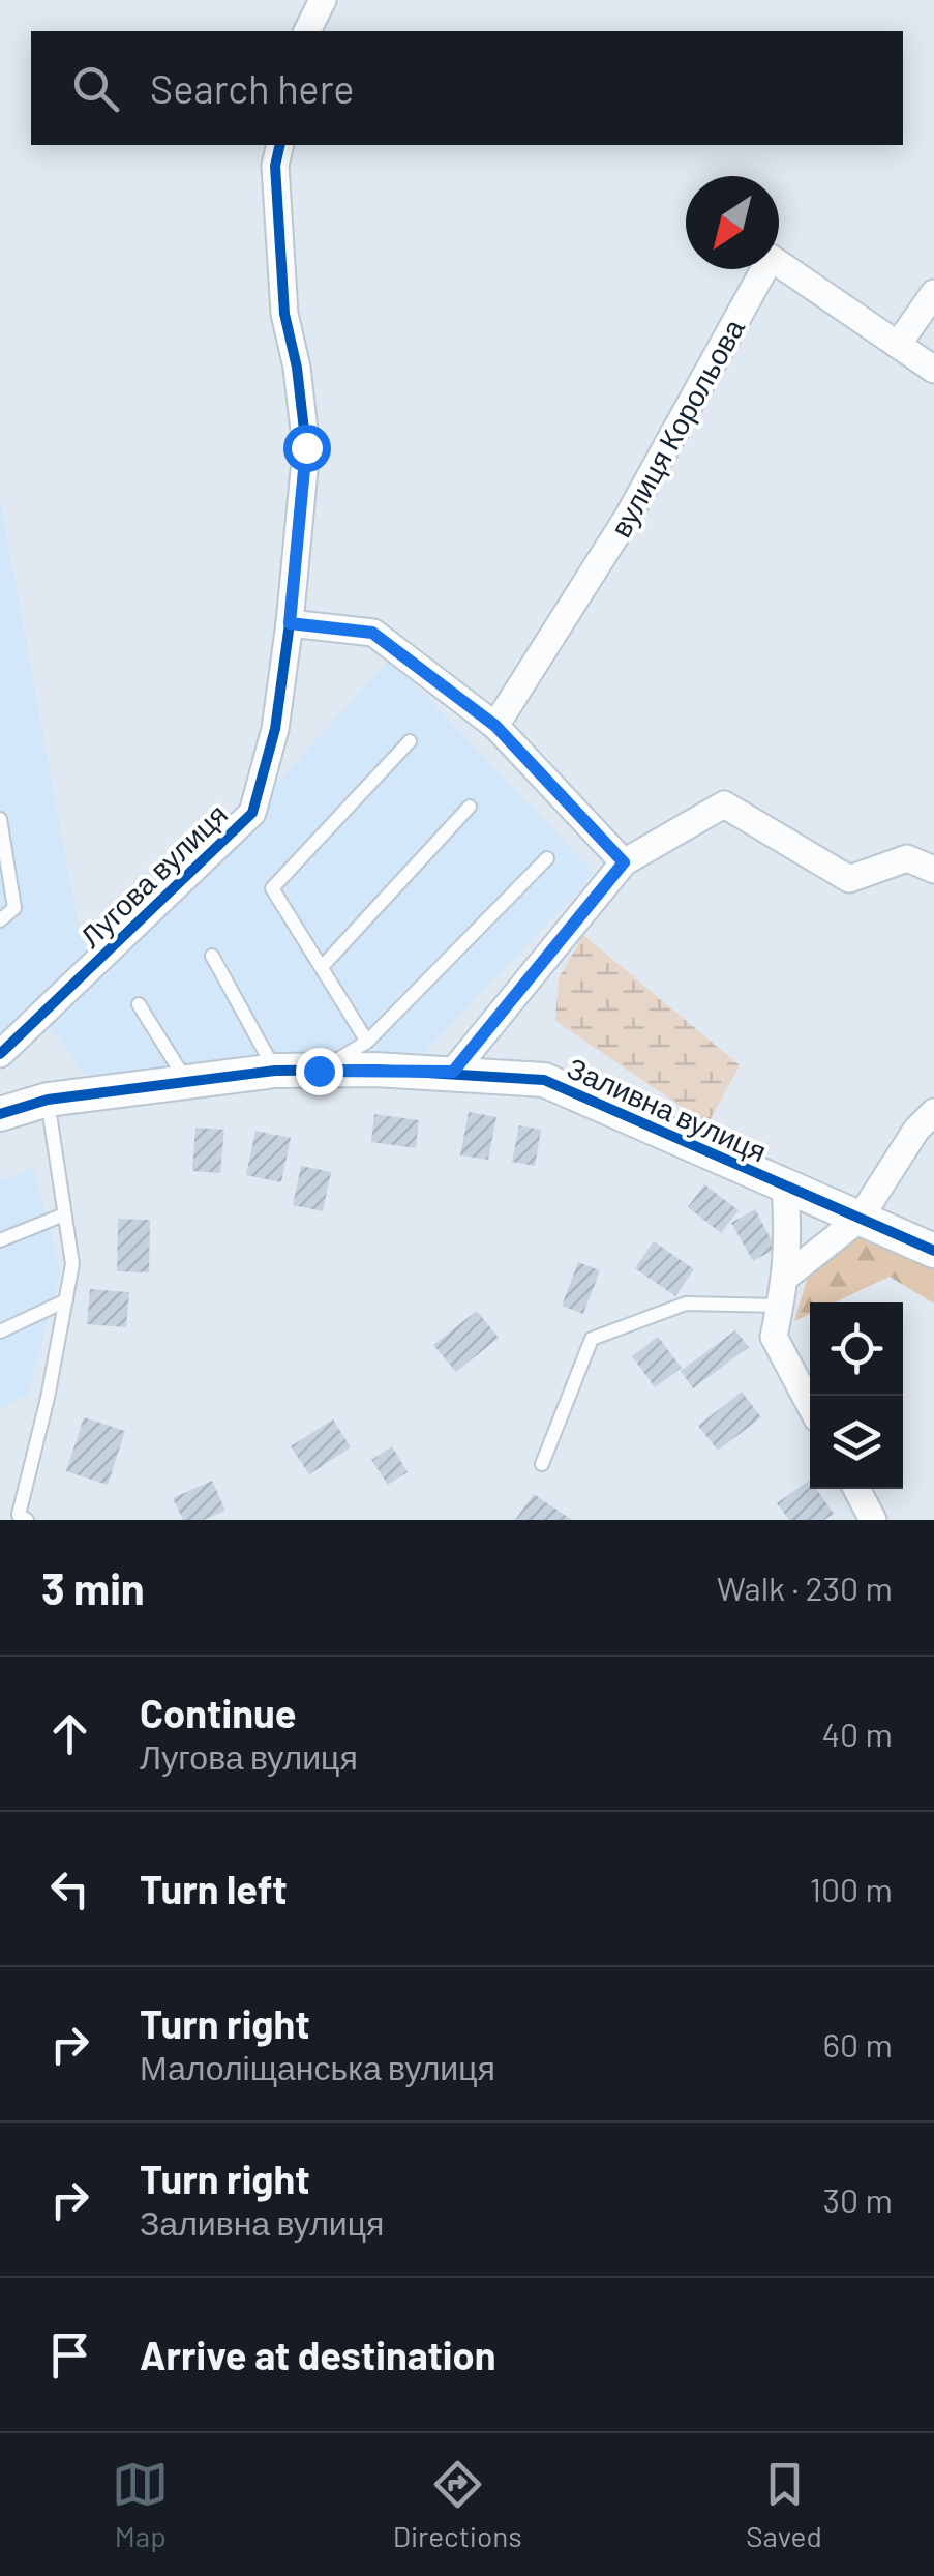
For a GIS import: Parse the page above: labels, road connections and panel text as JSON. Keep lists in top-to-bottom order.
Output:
{
  "streets": {
    "street": ["вулиця Корольова", "Лугова вулиця", "Заливна вулиця"]
  },
  "north": "bottom left",
  "page": {
    "search": "Search here",
    "heading": ["3 min", "Walk · 230 m"],
    "list": [
      ["Continue", "Лугова вулиця", "40 m"],
      ["Turn left", "100 m"],
      ["Turn right", "Малоліщанська вулиця", "60 m"],
      ["Turn right", "Заливна вулиця", "30 m"],
      "Arrive at destination"
    ],
    "nav": ["Map", "Directions", "Saved"]
  }
}
